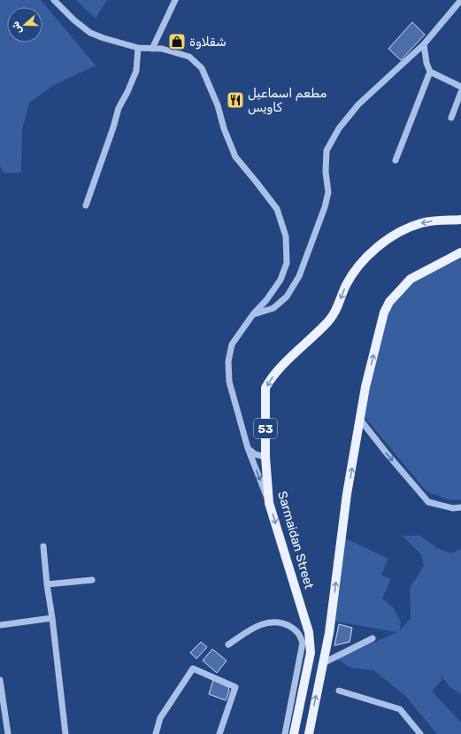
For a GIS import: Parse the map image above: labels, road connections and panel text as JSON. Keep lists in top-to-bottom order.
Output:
{
  "streets": {
    "main road": ["53", "Sarmaidan Street"]
  },
  "places": {
    "shop": ["شقلاوة"],
    "restaurant": ["مطعم اسماعیل کاویس"]
  },
  "north": "left"
}
